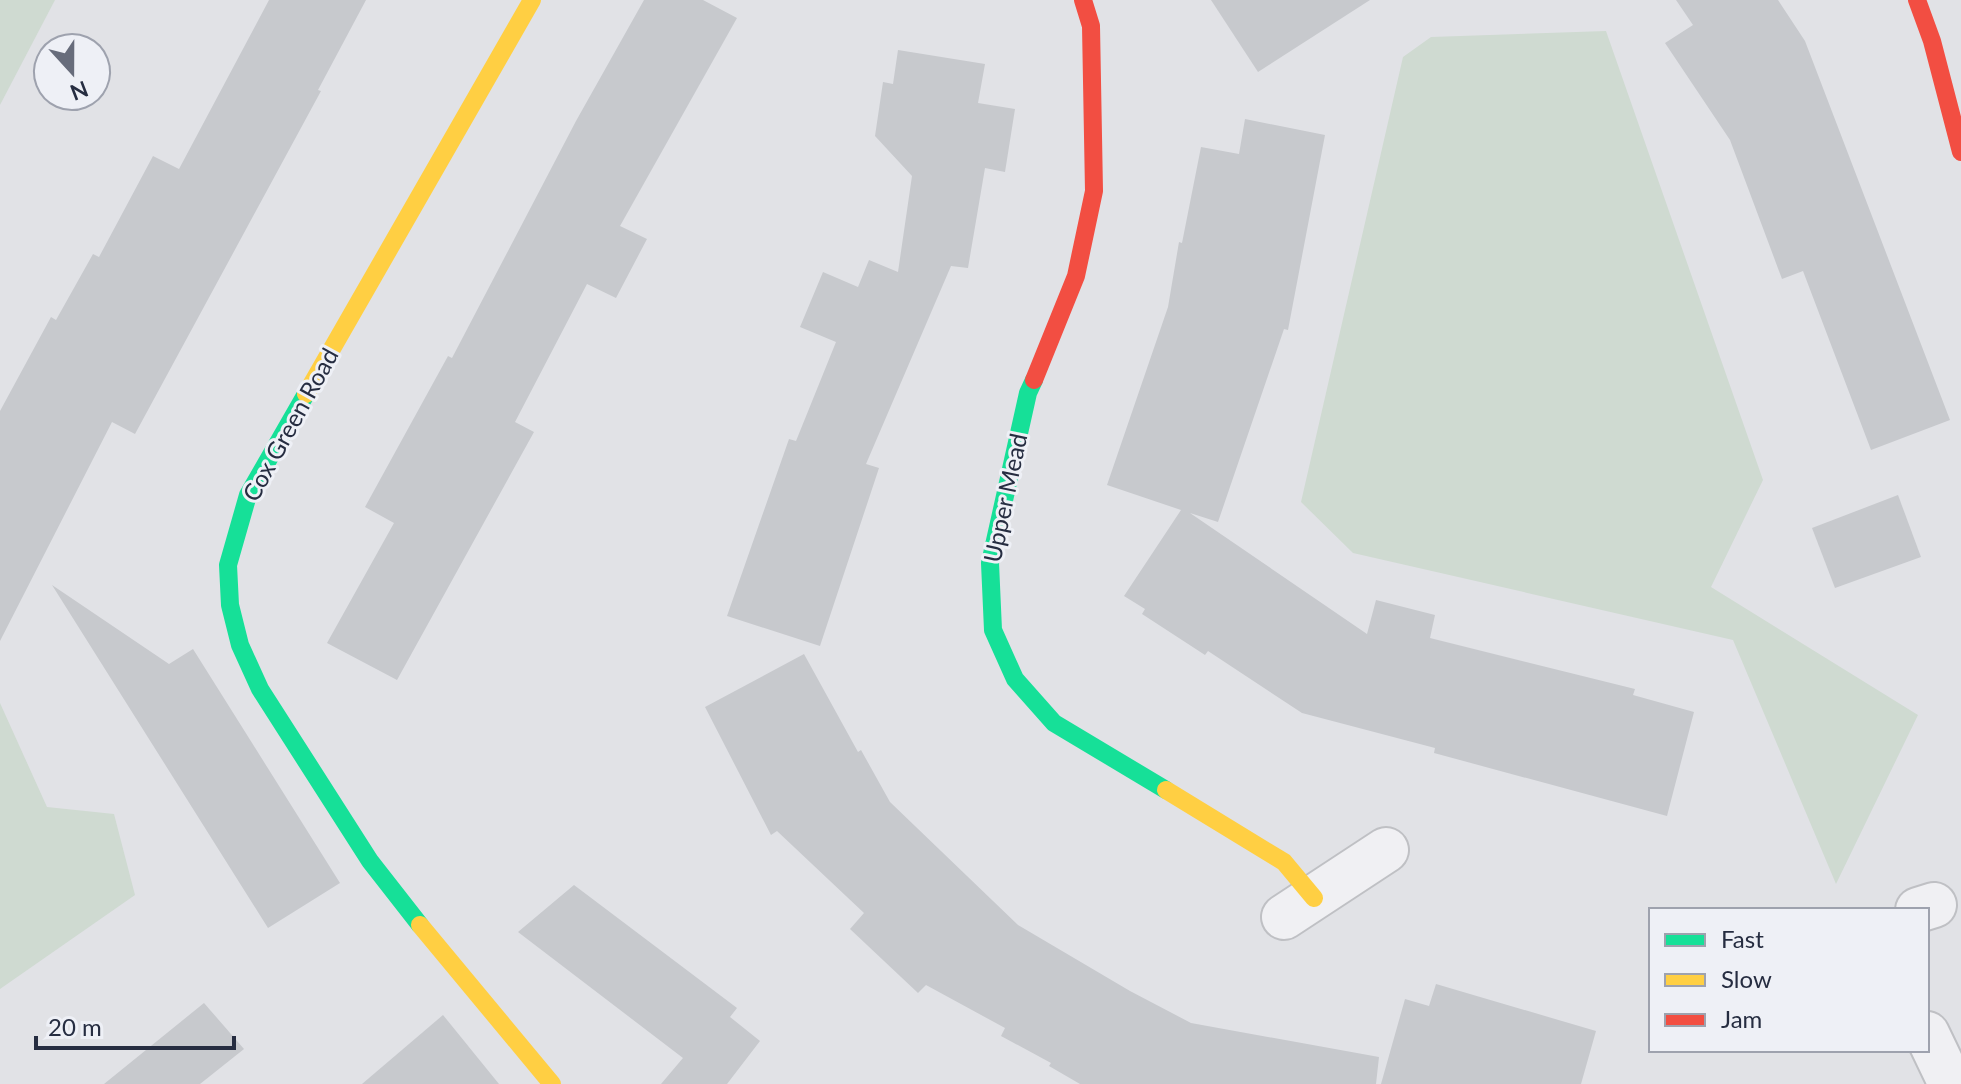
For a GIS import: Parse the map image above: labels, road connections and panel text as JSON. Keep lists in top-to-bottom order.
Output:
{
  "streets": {
    "street": ["Cox Green Road", "Upper Mead"]
  },
  "legend": ["Fast", "Slow", "Jam"],
  "scale_bar": "20 m",
  "north": "bottom"
}
